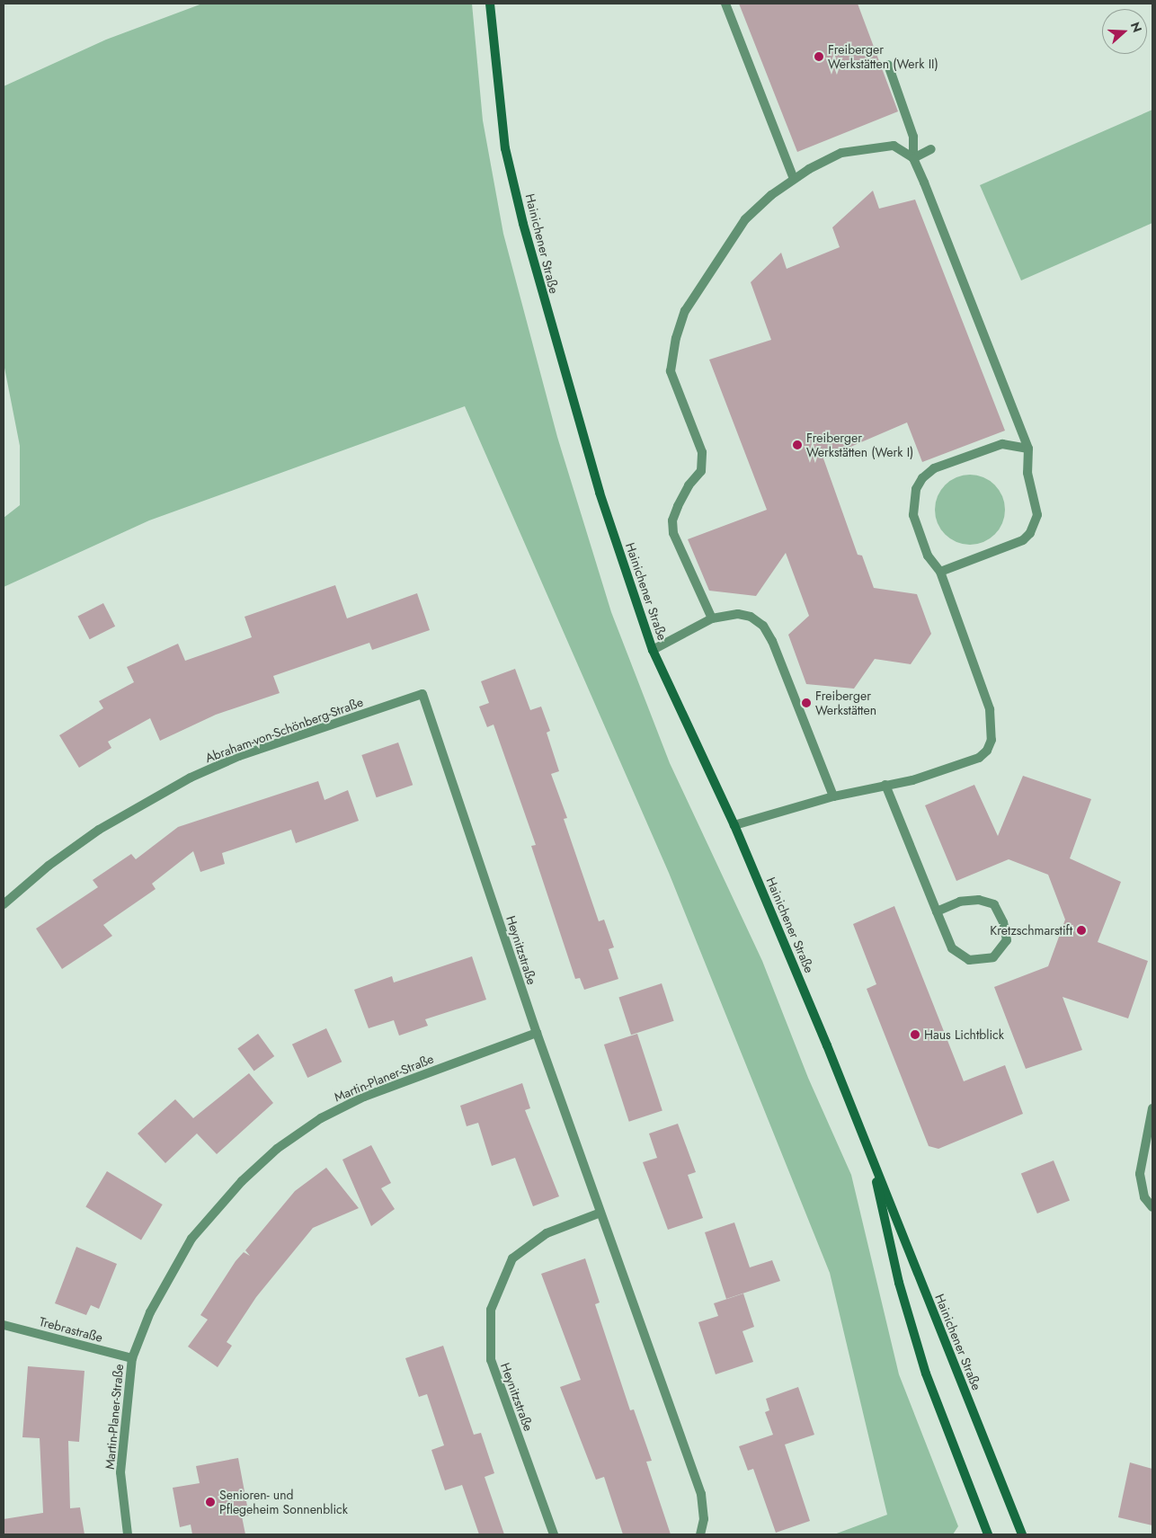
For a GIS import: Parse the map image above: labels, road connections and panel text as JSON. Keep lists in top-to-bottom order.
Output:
{
  "streets": {
    "main road": ["Hainichener Straße"],
    "street": [
      "Abraham-von-Schönberg-Straße",
      "Heynitzstraße",
      "Martin-Planer-Straße",
      "Trebrastraße"
    ]
  },
  "crossings": [
    ["Abraham-von-Schönberg-Straße", "Heynitzstraße"],
    ["Heynitzstraße", "Martin-Planer-Straße"],
    ["Martin-Planer-Straße", "Trebrastraße"]
  ],
  "places": [
    "Freiberger Werkstätten (Werk II)",
    "Freiberger Werkstätten (Werk I)",
    "Freiberger Werkstätten",
    "Kretzschmarstift",
    "Haus Lichtblick",
    "Senioren- und Pflegeheim Sonnenblick"
  ],
  "north": "right"
}
